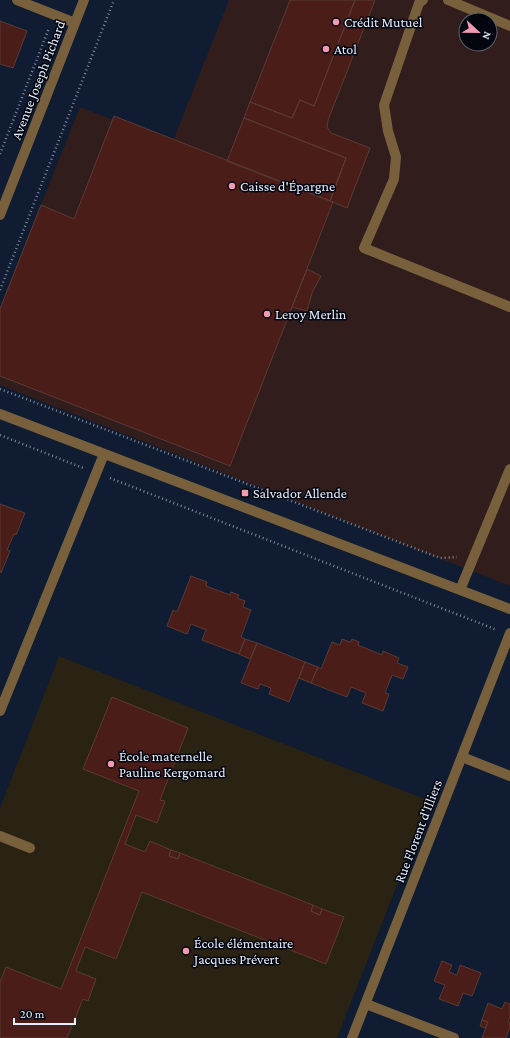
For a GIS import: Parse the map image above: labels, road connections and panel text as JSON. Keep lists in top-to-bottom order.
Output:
{
  "streets": {
    "street": ["Avenue Joseph Pichard", "Rue Florent d'Illiers"]
  },
  "places": {
    "other": [
      "Crédit Mutuel",
      "Atol",
      "Caisse d'Épargne",
      "Leroy Merlin",
      "École maternelle Pauline Kergomard",
      "École élémentaire Jacques Prévert"
    ],
    "transit": ["Salvador Allende"]
  },
  "scale_bar": "20 m",
  "north": "right"
}
